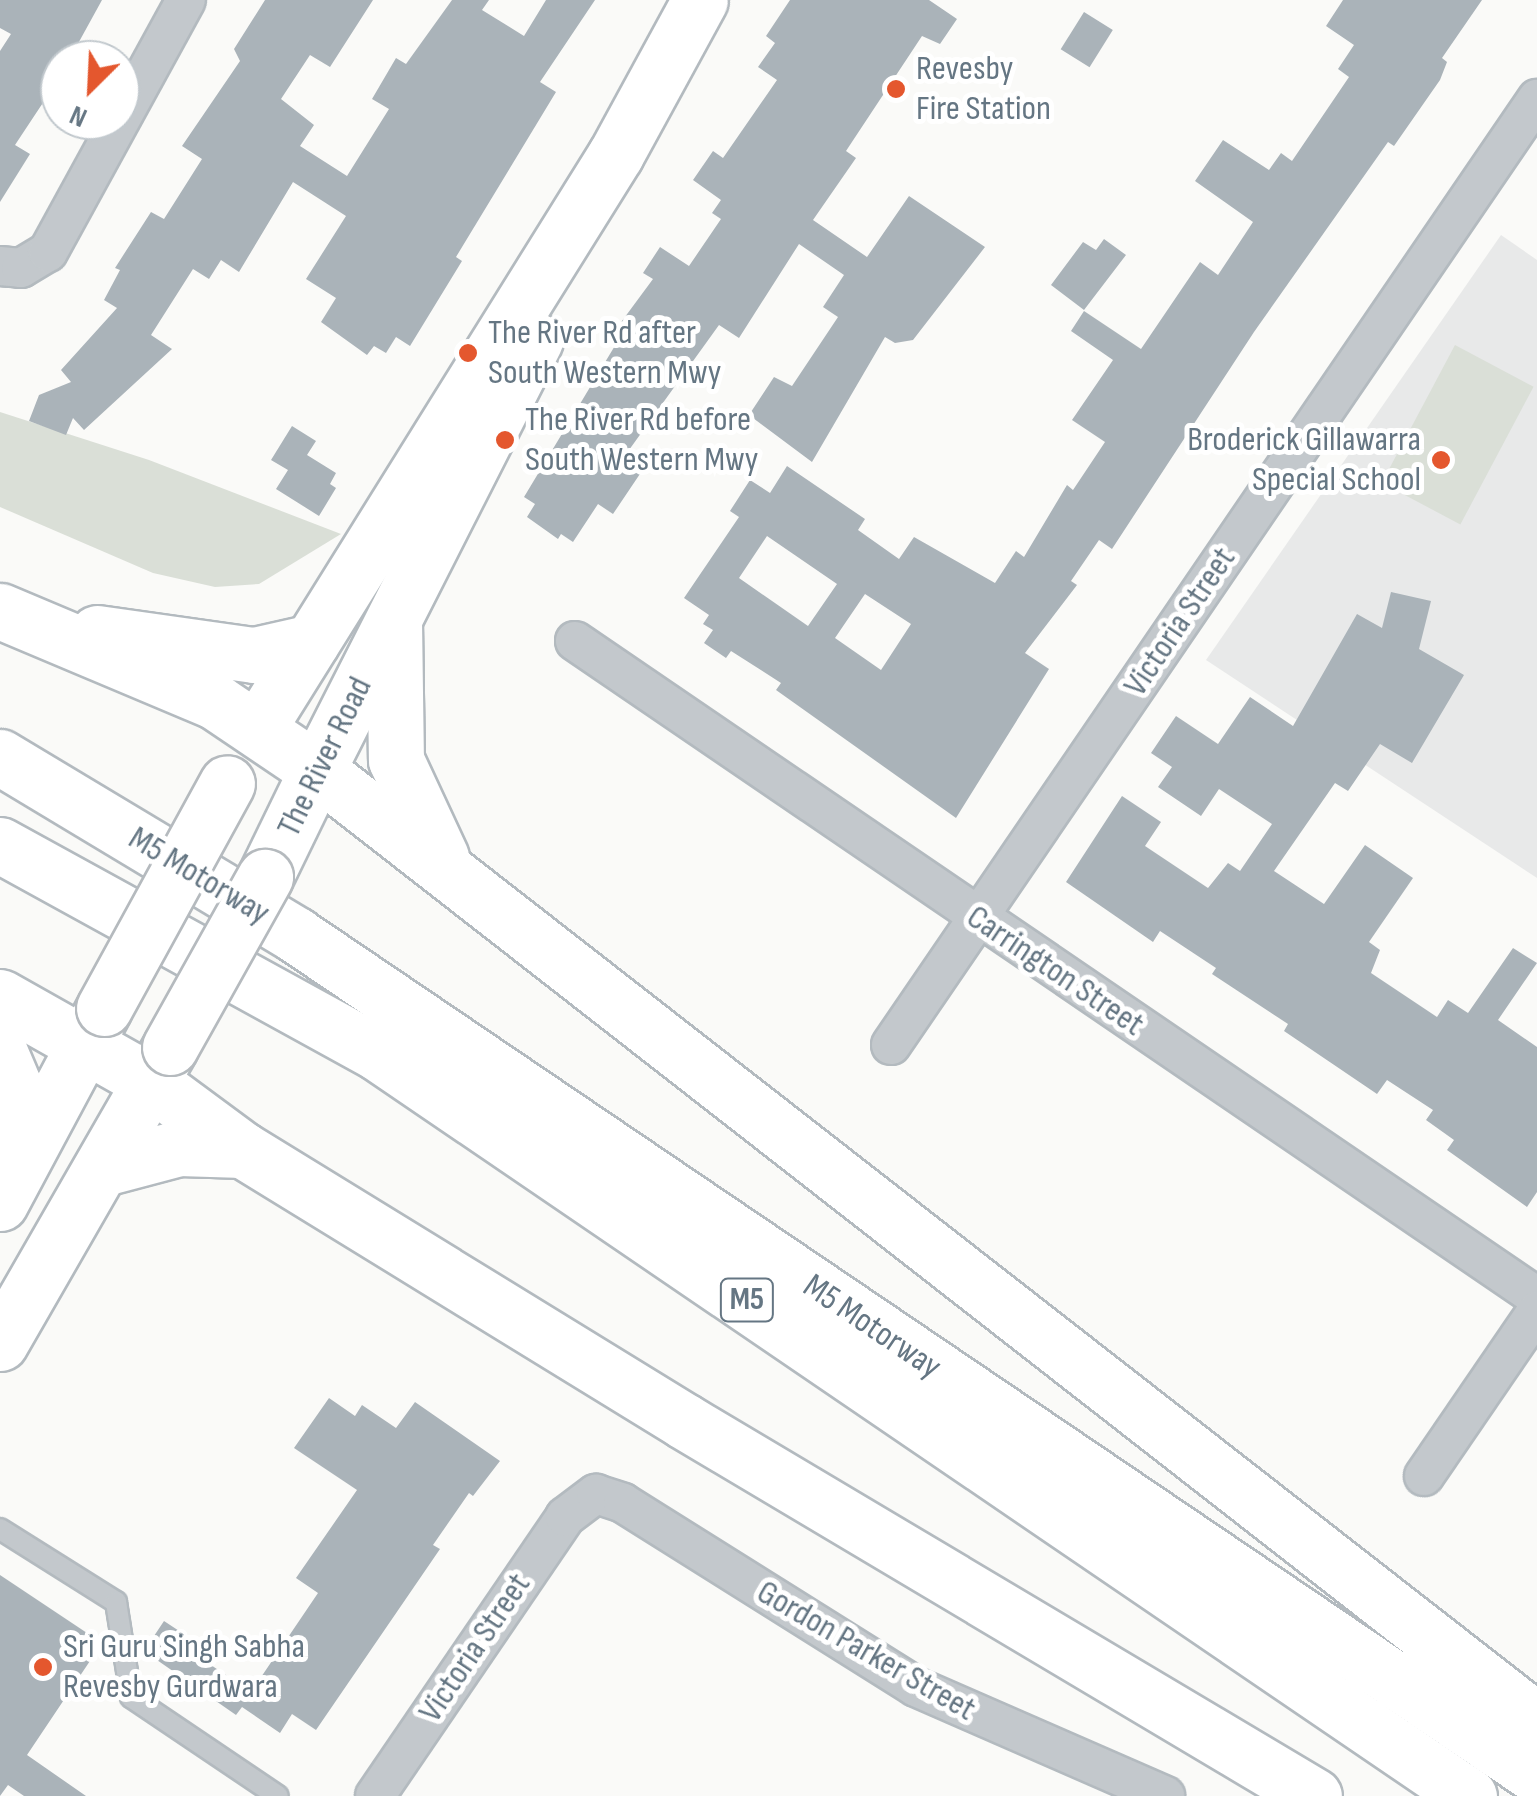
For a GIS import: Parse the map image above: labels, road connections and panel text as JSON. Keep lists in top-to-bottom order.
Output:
{
  "streets": {
    "main road": ["The River Road", "M5 Motorway", "M5"],
    "street": ["Victoria Street", "Carrington Street", "Gordon Parker Street"]
  },
  "crossings": [
    ["Victoria Street", "Carrington Street"],
    ["Victoria Street", "Gordon Parker Street"]
  ],
  "places": [
    "Revesby Fire Station",
    "The River Rd after South Western Mwy",
    "The River Rd before South Western Mwy",
    "Broderick Gillawarra Special School",
    "Sri Guru Singh Sabha Revesby Gurdwara"
  ],
  "north": "bottom left"
}
